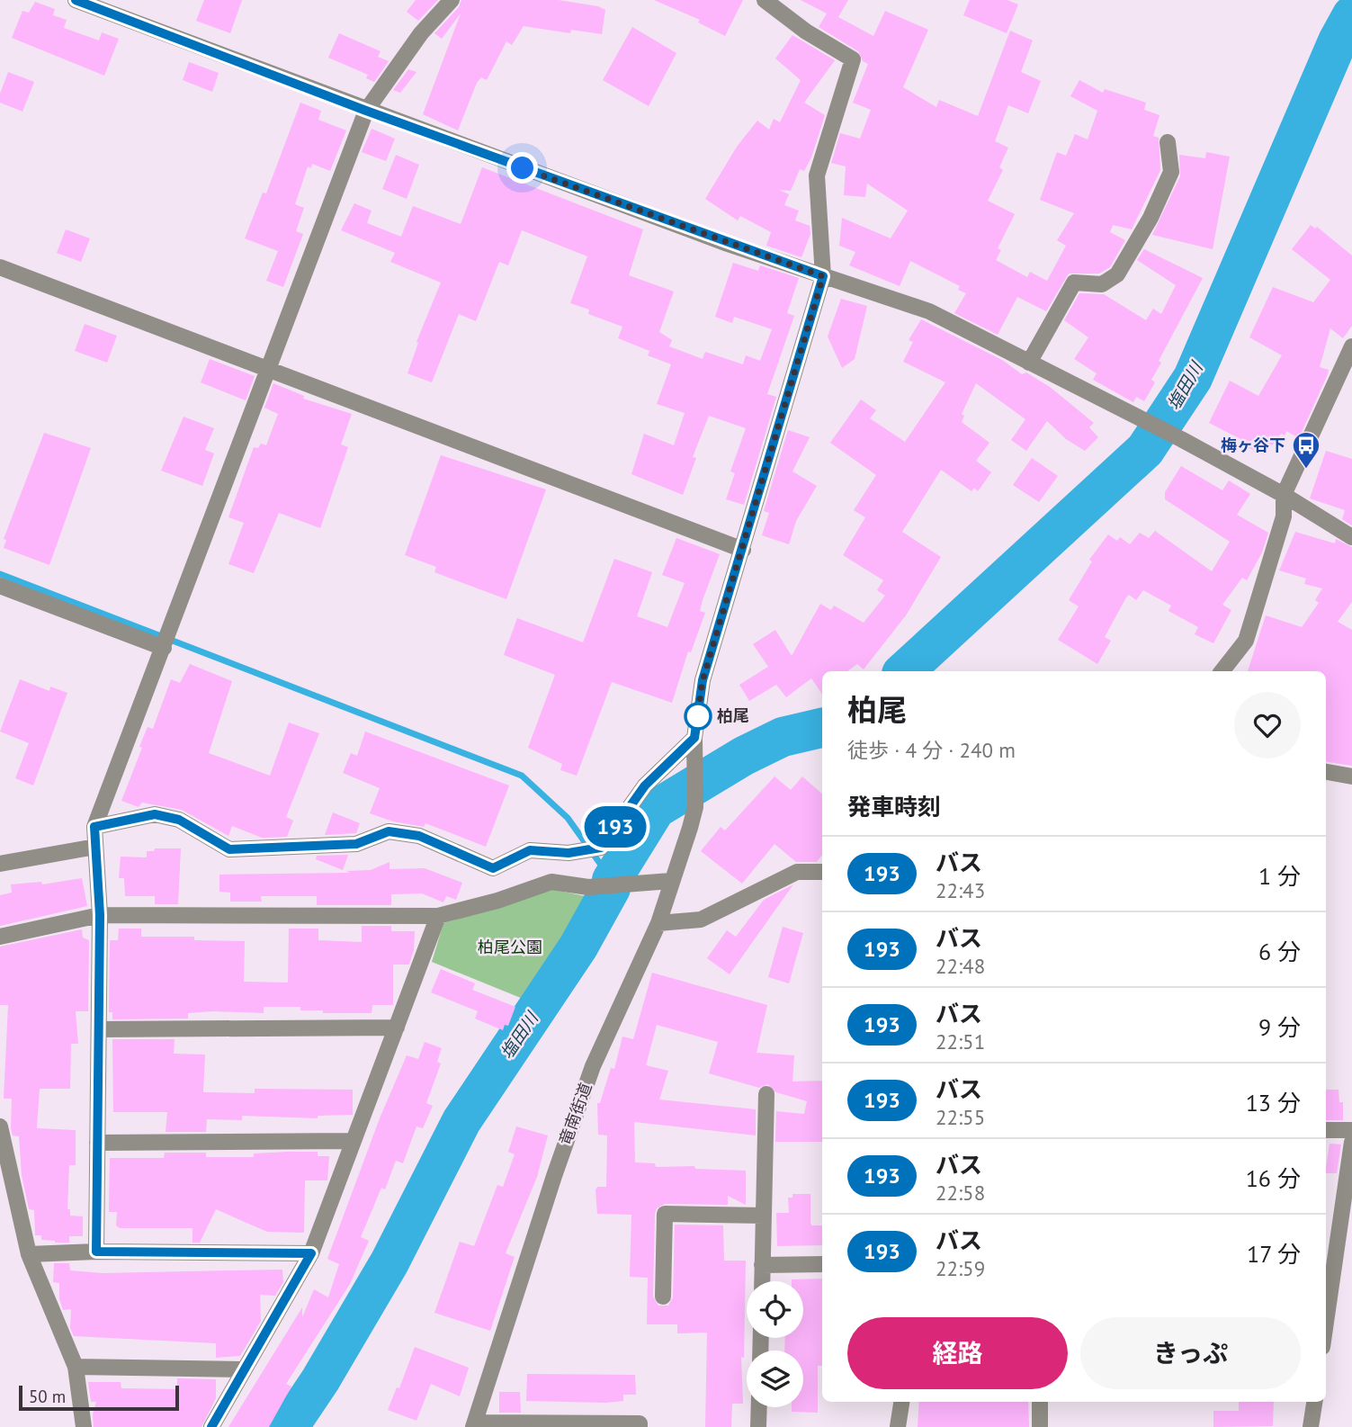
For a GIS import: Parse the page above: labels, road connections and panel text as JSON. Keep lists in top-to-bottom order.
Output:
{
  "streets": {
    "street": ["竜南街道"]
  },
  "water": ["塩田川"],
  "parks": ["柏尾公園"],
  "places": {
    "bus stop": ["梅ヶ谷下"],
    "other": ["柏尾"]
  },
  "lines": ["bus line 193"],
  "scale_bar": "50 m",
  "page": {
    "on_map": "193",
    "heading": [
      ["柏尾", "徒歩 · 4 分 · 240 m"],
      "発車時刻"
    ],
    "list": [
      {
        "mark": "193",
        "name": "バス",
        "note": "22:43",
        "value": "1 分"
      },
      {
        "mark": "193",
        "name": "バス",
        "note": "22:48",
        "value": "6 分"
      },
      {
        "mark": "193",
        "name": "バス",
        "note": "22:51",
        "value": "9 分"
      },
      {
        "mark": "193",
        "name": "バス",
        "note": "22:55",
        "value": "13 分"
      },
      {
        "mark": "193",
        "name": "バス",
        "note": "22:58",
        "value": "16 分"
      },
      {
        "mark": "193",
        "name": "バス",
        "note": "22:59",
        "value": "17 分"
      }
    ],
    "buttons": ["経路", "きっぷ"],
    "scale": "50 m"
  }
}
